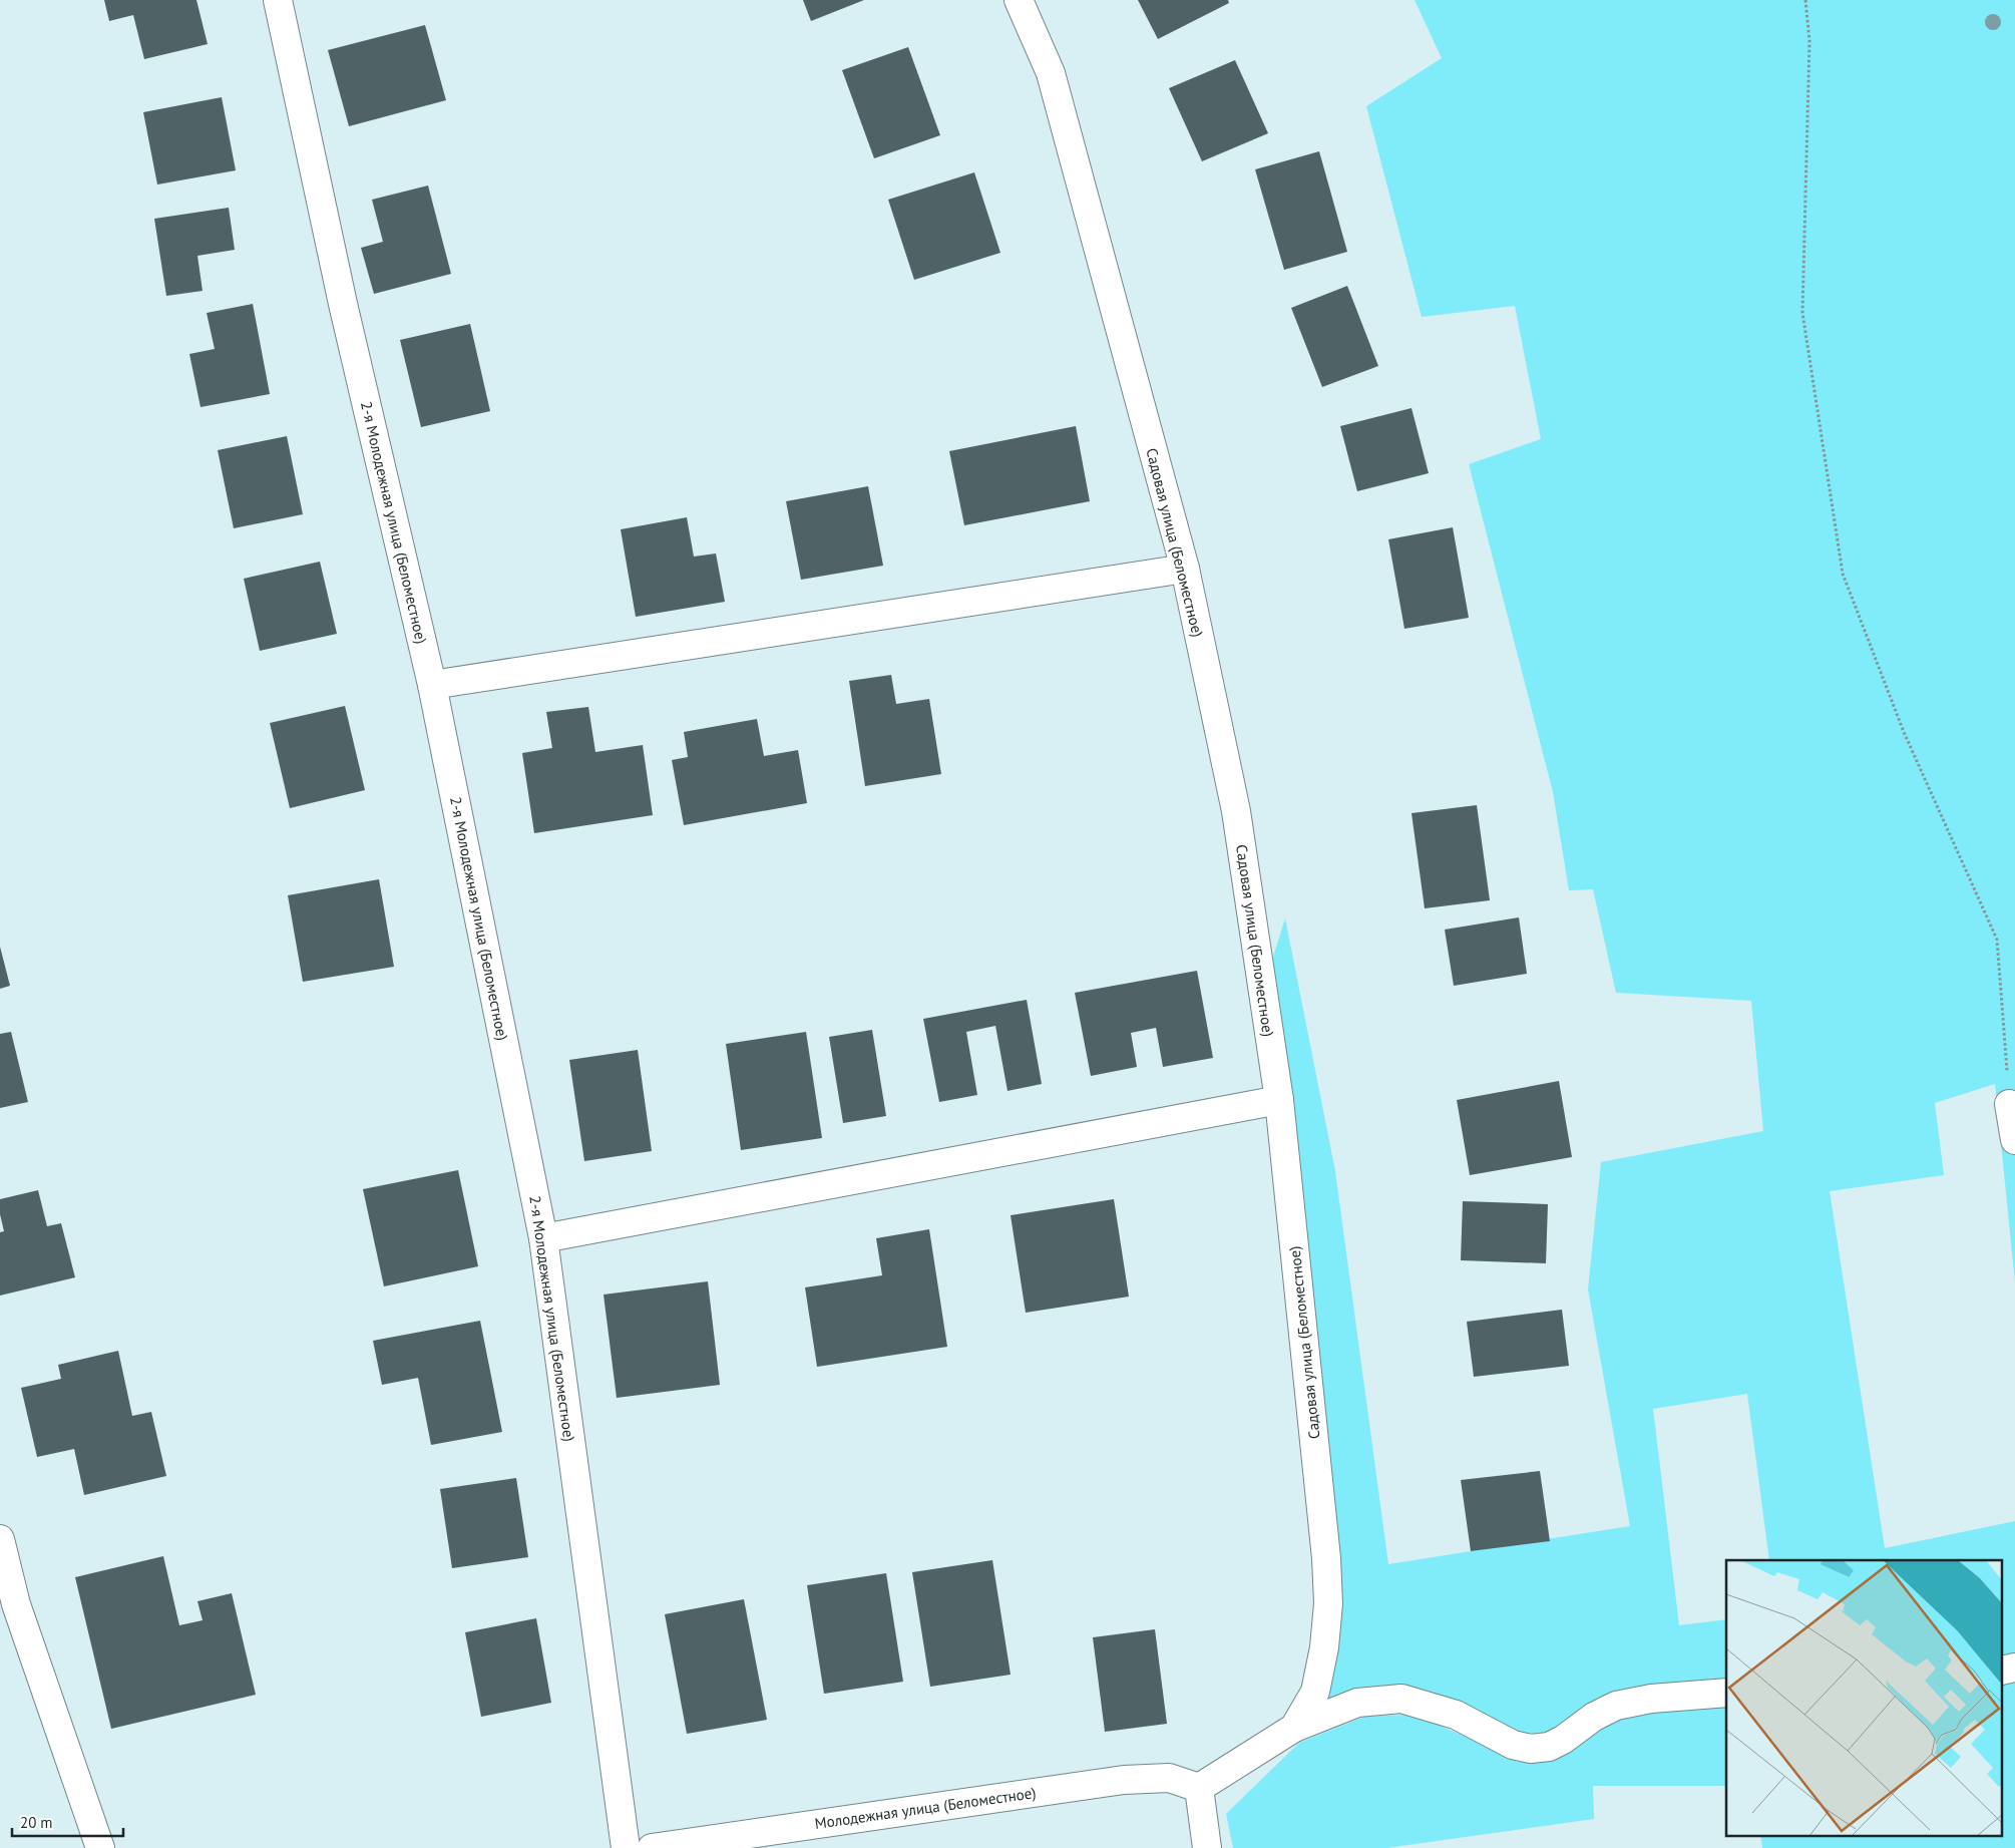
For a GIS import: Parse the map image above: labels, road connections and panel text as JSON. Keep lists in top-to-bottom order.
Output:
{
  "streets": {
    "street": ["2-я Молодежная улица (Беломестное)", "Садовая улица (Беломестное)", "Молодежная улица (Беломестное)"]
  },
  "crossings": [
    ["Садовая улица (Беломестное)", "Молодежная улица (Беломестное)"]
  ],
  "scale_bar": "20 m"
}
